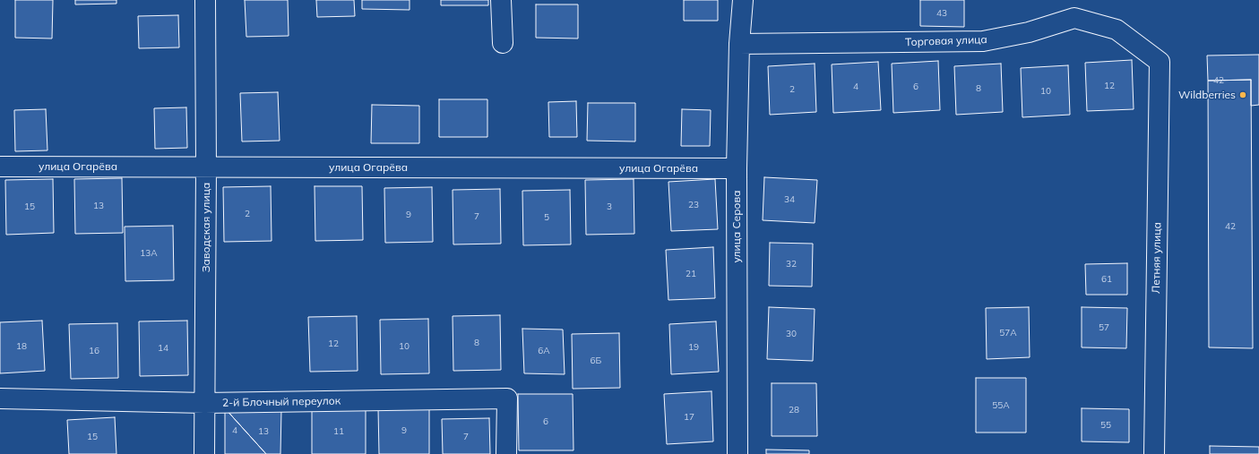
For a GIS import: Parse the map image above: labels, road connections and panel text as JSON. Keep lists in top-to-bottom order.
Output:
{
  "streets": {
    "street": [
      "Торговая улица",
      "улица Огарёва",
      "улица Серова",
      "Заводская улица",
      "Летняя улица",
      "2-й Блочный переулок"
    ]
  },
  "crossings": [
    ["Торговая улица", "улица Серова"],
    ["Торговая улица", "Летняя улица"],
    ["улица Огарёва", "улица Серова"],
    ["улица Огарёва", "Заводская улица"],
    ["Заводская улица", "2-й Блочный переулок"]
  ],
  "places": ["Wildberries"],
  "house_numbers": [
    "43",
    "42",
    "12",
    "4",
    "6",
    "8",
    "2",
    "10",
    "34",
    "23",
    "13",
    "15",
    "3",
    "2",
    "9",
    "7",
    "5",
    "42",
    "13А",
    "32",
    "21",
    "61",
    "57",
    "57А",
    "30",
    "8",
    "12",
    "18",
    "10",
    "19",
    "14",
    "16",
    "6А",
    "6Б",
    "55А",
    "28",
    "17",
    "6",
    "55",
    "4",
    "9",
    "13",
    "11",
    "15",
    "7"
  ]
}
